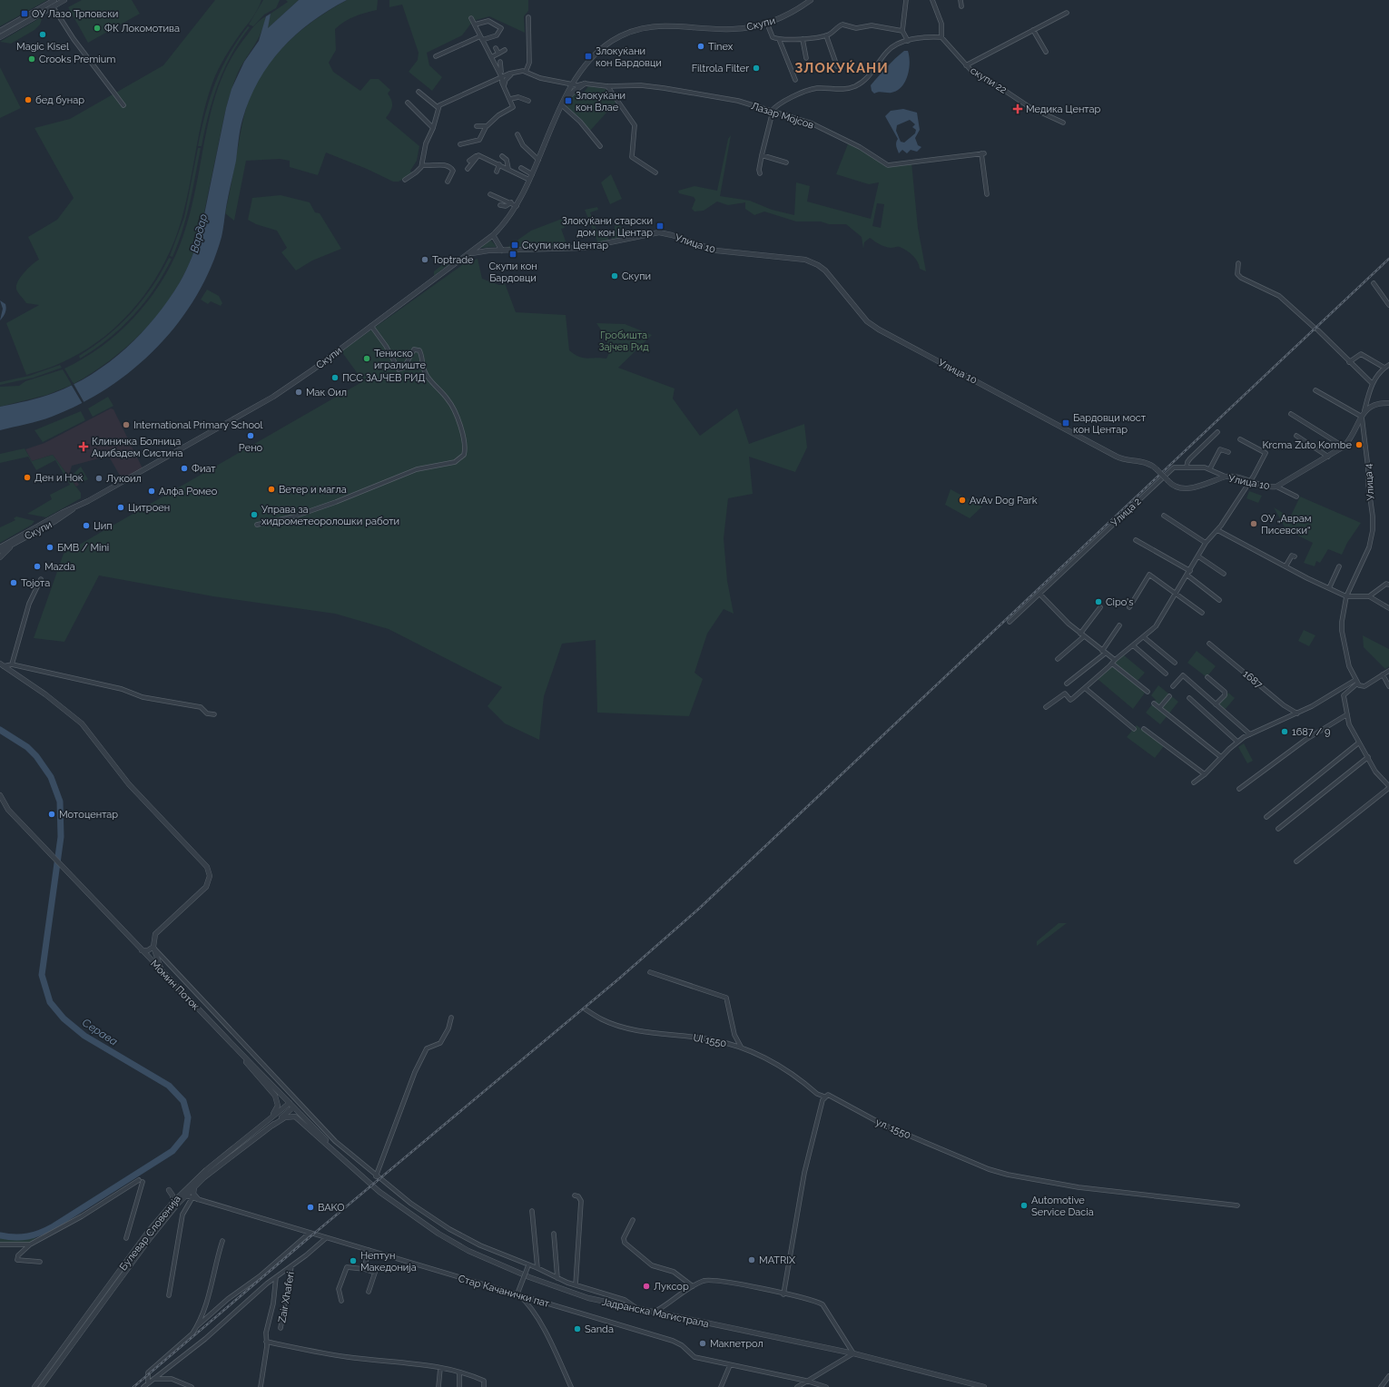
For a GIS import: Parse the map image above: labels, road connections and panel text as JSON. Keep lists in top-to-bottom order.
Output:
{
  "streets": {
    "street": [
      "Скупи",
      "скупи 22",
      "Лазар Мојсов",
      "Улица 10",
      "Улица 4",
      "Улица 2",
      "1687",
      "Момин Поток",
      "Ul 1550",
      "ул. 1550",
      "Булевар Словенија",
      "Стар Качанички пат",
      "Zair Xhaferi",
      "Јадранска Магистрала"
    ]
  },
  "crossings": [
    ["Скупи", "Лазар Мојсов"],
    ["Скупи", "Улица 10"],
    ["Улица 10", "Улица 4"],
    ["Улица 10", "Улица 2"],
    ["Момин Поток", "Булевар Словенија"],
    ["Момин Поток", "Јадранска Магистрала"],
    ["Ul 1550", "ул. 1550"],
    ["Булевар Словенија", "Стар Качанички пат"]
  ],
  "districts": ["ЗЛОКУЌАНИ"],
  "water": ["Вардар", "Серава"],
  "parks": ["Гробишта Зајчев Рид"],
  "places": {
    "transit": [
      "ОУ Лазо Трповски",
      "Злокуќани кон Бардовци",
      "Злокуќани кон Влае",
      "Злокуќани старски дом кон Центар",
      "Скупи кон Центар",
      "Скупи кон Бардовци",
      "Бардовци мост кон Центар"
    ],
    "other": [
      "ФК Локомотива",
      "Magic Kisel",
      "Tinex",
      "Crooks Premium",
      "Filtrola Filter",
      "бед бунар",
      "Toptrade",
      "Скупи",
      "Тениско игралиште",
      "ПСС ЗАЈЧЕВ РИД",
      "Мак Оил",
      "International Primary School",
      "Рено",
      "Krcma Zuto Kombe",
      "Фиат",
      "Ден и Ноќ",
      "Лукоил",
      "Ветер и магла",
      "Алфа Ромео",
      "AvAv Dog Park",
      "Цитроен",
      "Управа за хидрометеоролошки работи",
      "ОУ „Аврам Писевски“",
      "Џип",
      "БМВ / Mini",
      "Mazda",
      "Тојота",
      "Cipo's",
      "1687 / 9",
      "Мотоцентар",
      "Automotive Service Dacia",
      "BAKO",
      "MATRIX",
      "Нептун Македонија",
      "Луксор",
      "Sanda",
      "Макпетрол"
    ],
    "health": ["Медика Центар", "Клиничка Болница Аџибадем Систина"]
  }
}
